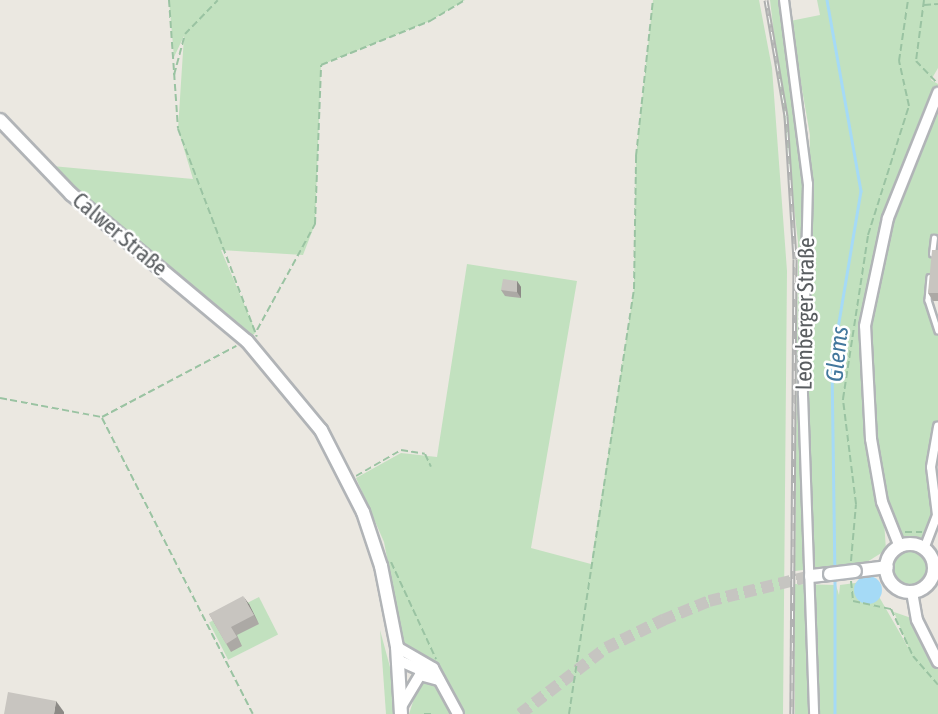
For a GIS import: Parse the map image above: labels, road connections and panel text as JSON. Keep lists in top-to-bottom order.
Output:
{
  "streets": {
    "main road": ["Calwer Straße"],
    "street": ["Leonberger Straße"]
  },
  "water": ["Glems"]
}
